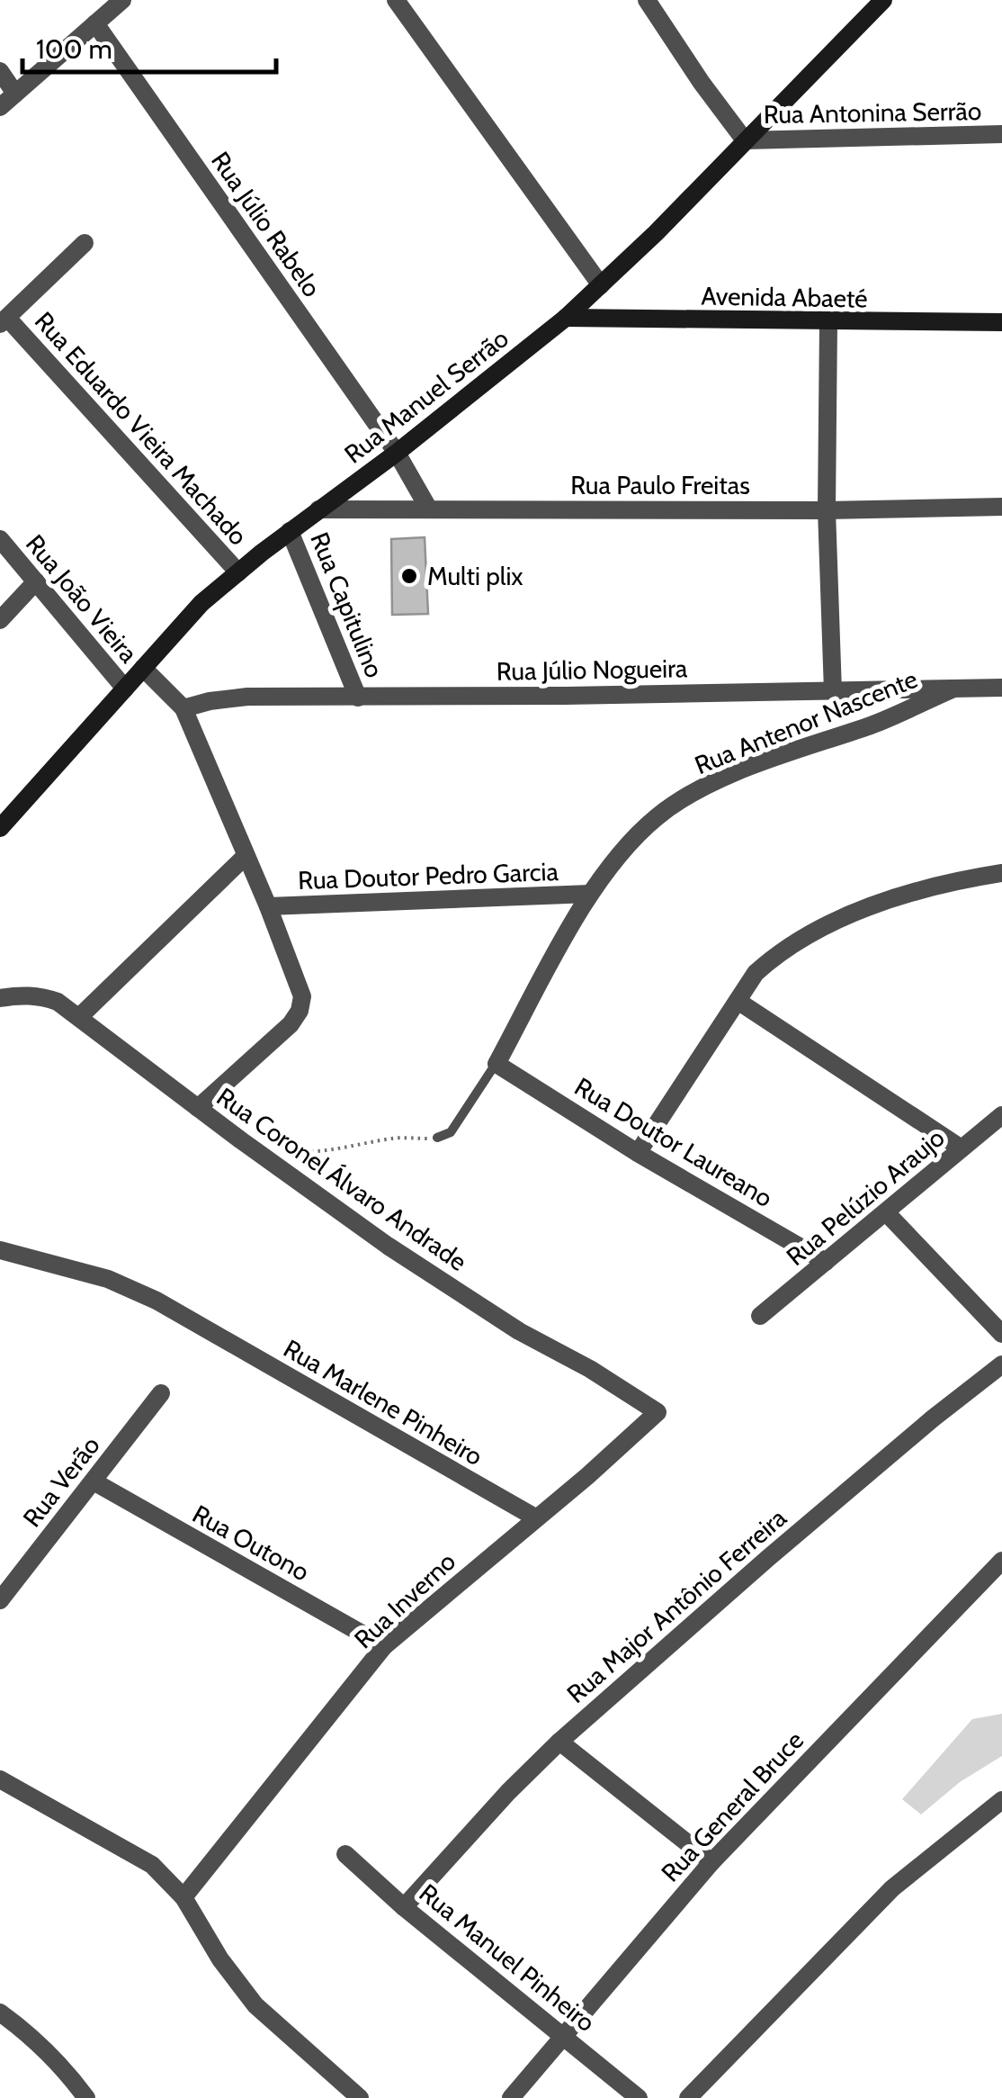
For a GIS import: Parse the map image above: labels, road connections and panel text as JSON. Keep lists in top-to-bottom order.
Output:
{
  "streets": {
    "street": [
      "Rua Antonina Serrão",
      "Rua Júlio Rabelo",
      "Avenida Abaeté",
      "Rua Manuel Serrão",
      "Rua Eduardo Vieira Machado",
      "Rua Paulo Freitas",
      "Rua João Vieira",
      "Rua Capitulino",
      "Rua Júlio Nogueira",
      "Rua Antenor Nascente",
      "Rua Doutor Pedro Garcia",
      "Rua Doutor Laureano",
      "Rua Coronel Álvaro Andrade",
      "Rua Pelúzio Araujo",
      "Rua Marlene Pinheiro",
      "Rua Verão",
      "Rua Outono",
      "Rua Inverno",
      "Rua Major Antônio Ferreira",
      "Rua General Bruce",
      "Rua Manuel Pinheiro"
    ]
  },
  "crossings": [
    ["Rua Antonina Serrão", "Rua Manuel Serrão"],
    ["Rua Júlio Rabelo", "Rua Manuel Serrão"],
    ["Rua Júlio Rabelo", "Rua Paulo Freitas"],
    ["Avenida Abaeté", "Rua Manuel Serrão"],
    ["Rua Manuel Serrão", "Rua Eduardo Vieira Machado"],
    ["Rua Manuel Serrão", "Rua Paulo Freitas"],
    ["Rua Manuel Serrão", "Rua João Vieira"],
    ["Rua Manuel Serrão", "Rua Capitulino"],
    ["Rua Capitulino", "Rua Júlio Nogueira"],
    ["Rua Júlio Nogueira", "Rua Antenor Nascente"],
    ["Rua Antenor Nascente", "Rua Doutor Pedro Garcia"],
    ["Rua Antenor Nascente", "Rua Doutor Laureano"],
    ["Rua Doutor Laureano", "Rua Pelúzio Araujo"],
    ["Rua Coronel Álvaro Andrade", "Rua Inverno"],
    ["Rua Marlene Pinheiro", "Rua Inverno"],
    ["Rua Verão", "Rua Outono"],
    ["Rua Outono", "Rua Inverno"],
    ["Rua Major Antônio Ferreira", "Rua Manuel Pinheiro"],
    ["Rua General Bruce", "Rua Manuel Pinheiro"]
  ],
  "places": ["Multi plix"],
  "scale_bar": "100 m"
}
